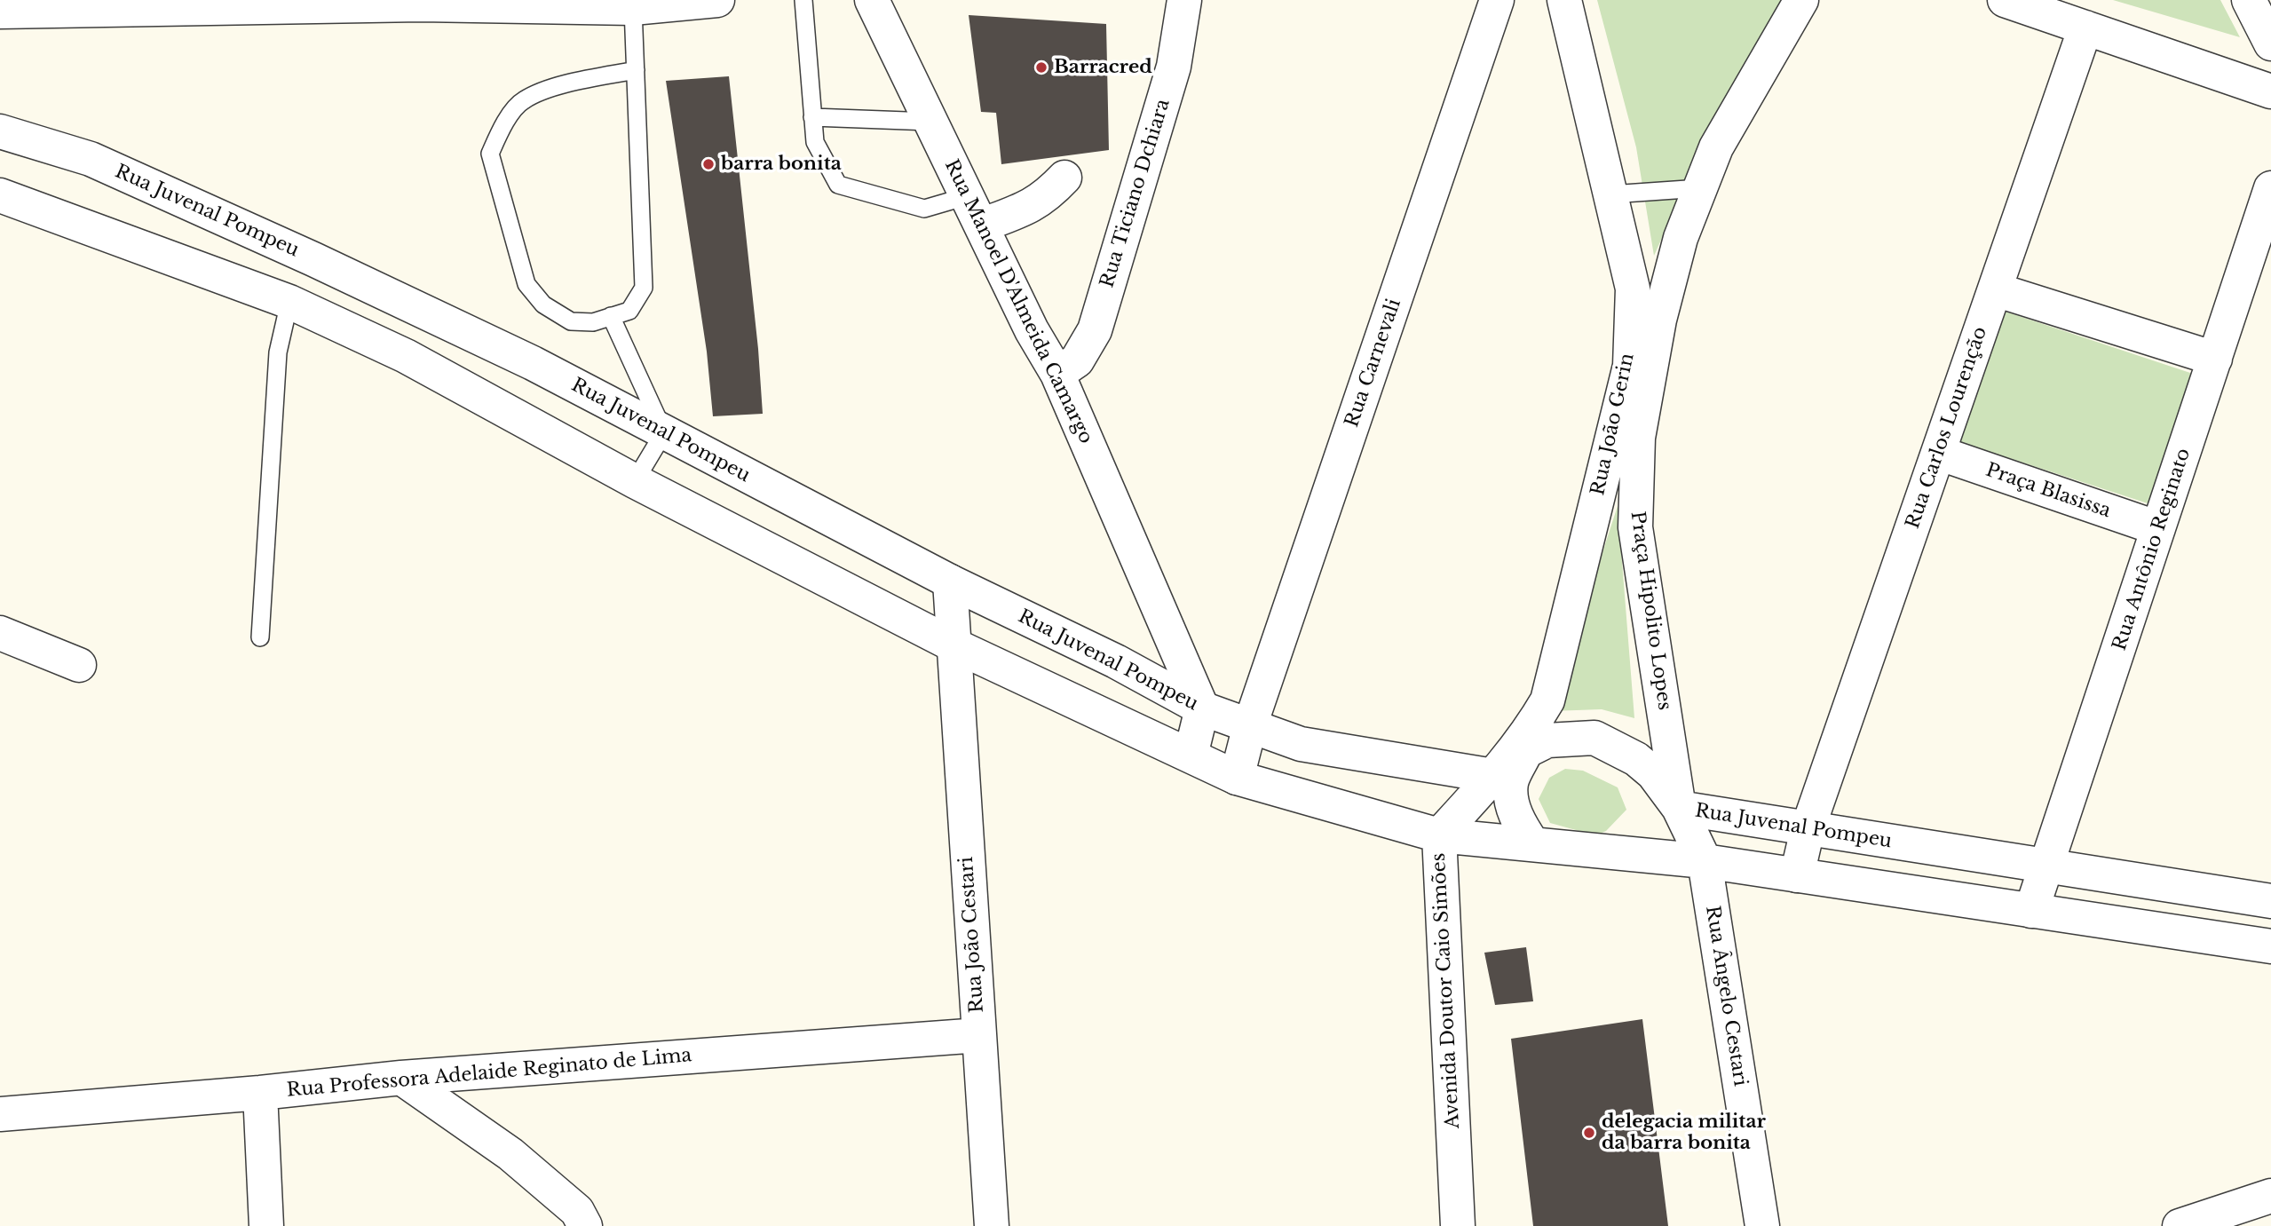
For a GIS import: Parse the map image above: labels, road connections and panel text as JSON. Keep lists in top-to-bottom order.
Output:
{
  "streets": {
    "street": [
      "Rua Ticiano Dchiara",
      "Rua Juvenal Pompeu",
      "Rua Manoel D'Almeida Camargo",
      "Rua Carnevali",
      "Rua João Gerin",
      "Rua Carlos Lourenção",
      "Praça Blasissa",
      "Rua Antônio Reginato",
      "Praça Hipolito Lopes",
      "Rua João Cestari",
      "Avenida Doutor Caio Simões",
      "Rua Ângelo Cestari",
      "Rua Professora Adelaide Reginato de Lima"
    ]
  },
  "crossings": [
    ["Rua Ticiano Dchiara", "Rua Manoel D'Almeida Camargo"],
    ["Rua Juvenal Pompeu", "Rua Manoel D'Almeida Camargo"],
    ["Rua Juvenal Pompeu", "Rua Carnevali"],
    ["Rua Juvenal Pompeu", "Rua João Gerin"],
    ["Rua Juvenal Pompeu", "Rua Carlos Lourenção"],
    ["Rua Juvenal Pompeu", "Rua Antônio Reginato"],
    ["Rua Juvenal Pompeu", "Praça Hipolito Lopes"],
    ["Rua Juvenal Pompeu", "Rua João Cestari"],
    ["Rua Juvenal Pompeu", "Avenida Doutor Caio Simões"],
    ["Rua Juvenal Pompeu", "Rua Ângelo Cestari"],
    ["Rua João Gerin", "Avenida Doutor Caio Simões"],
    ["Rua Carlos Lourenção", "Praça Blasissa"],
    ["Praça Blasissa", "Rua Antônio Reginato"],
    ["Praça Hipolito Lopes", "Rua Ângelo Cestari"],
    ["Rua João Cestari", "Rua Professora Adelaide Reginato de Lima"]
  ],
  "places": ["Barracred", "barra bonita", "delegacia militar da barra bonita"]
}
